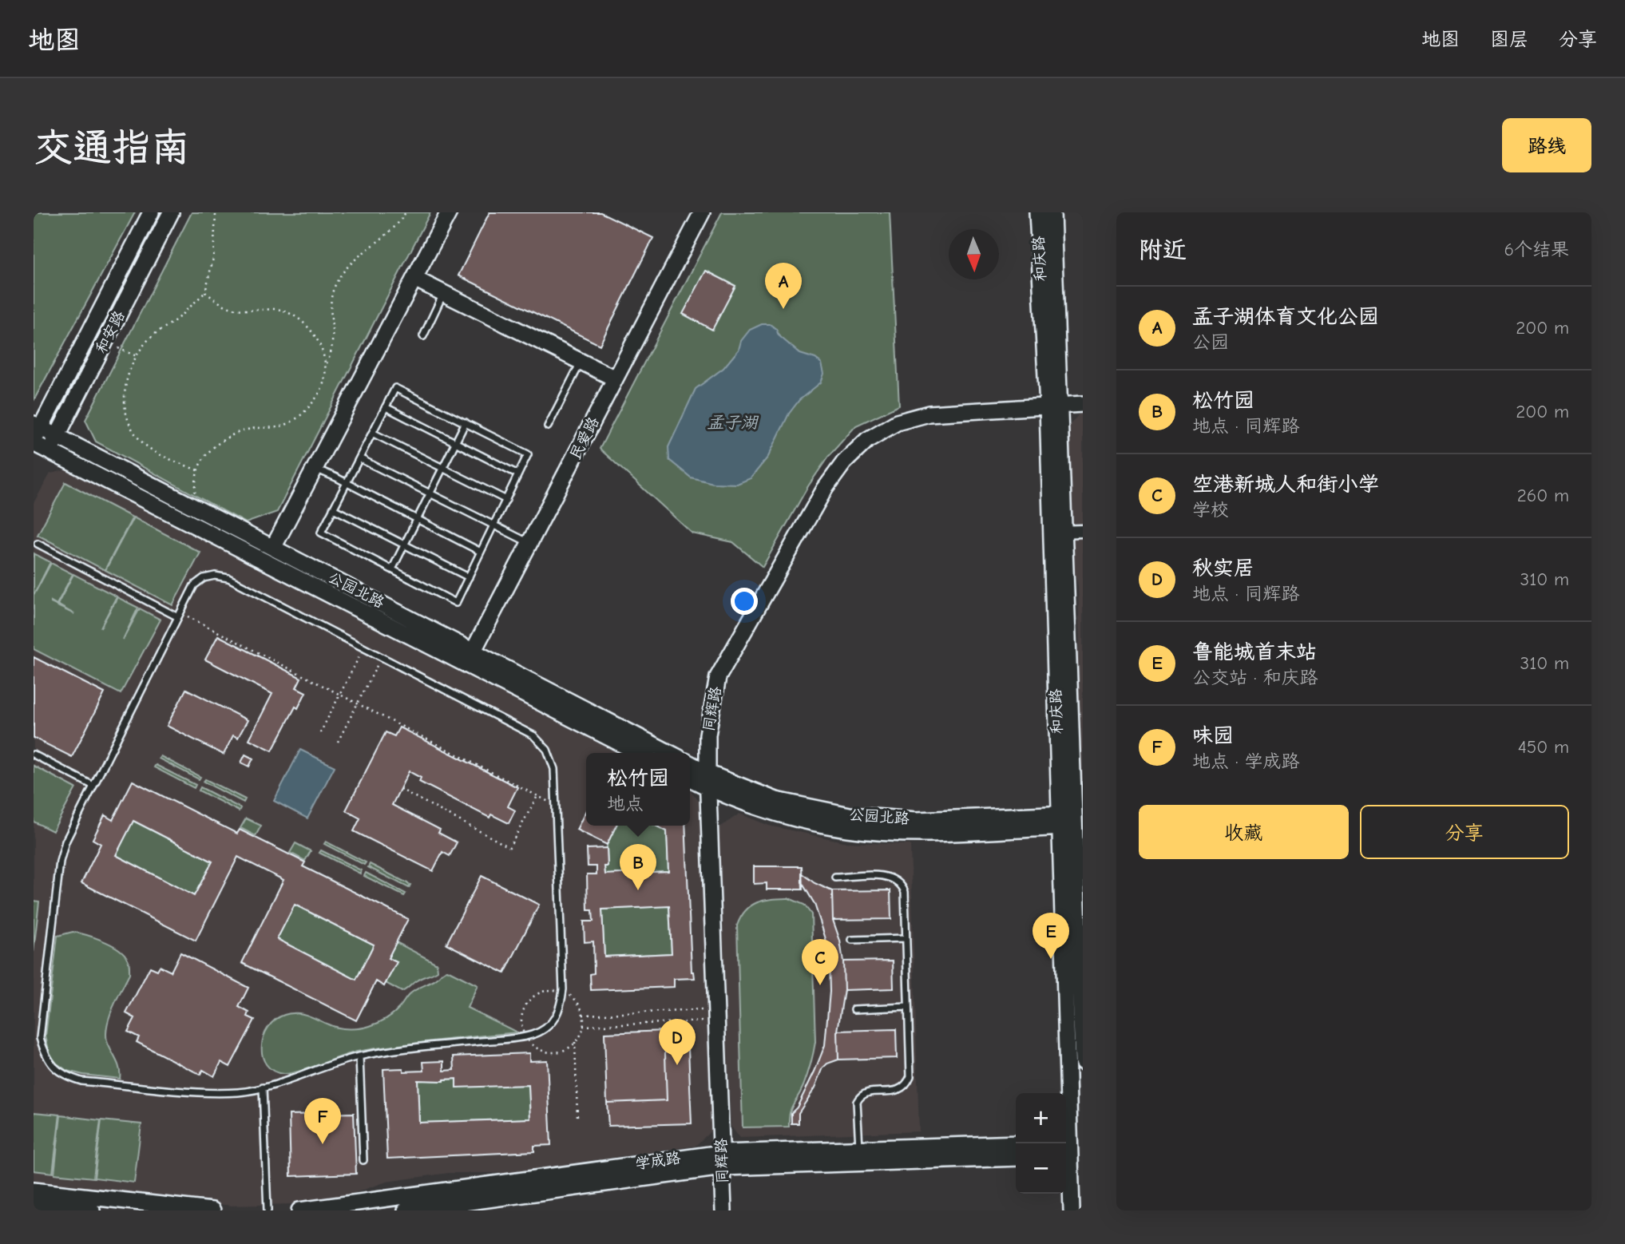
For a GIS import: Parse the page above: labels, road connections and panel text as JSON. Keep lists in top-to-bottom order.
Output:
{
  "streets": {
    "main road": [
      "和庆路",
      "和安路",
      "民爱路",
      "公园北路",
      "同辉路",
      "学成路"
    ]
  },
  "crossings": [
    ["和庆路", "公园北路"],
    ["和庆路", "同辉路"],
    ["和安路", "公园北路"],
    ["民爱路", "公园北路"],
    ["公园北路", "同辉路"],
    ["同辉路", "学成路"]
  ],
  "water": ["孟子湖"],
  "north": "bottom",
  "page": {
    "header": "地图",
    "nav": ["地图", "图层", "分享"],
    "buttons": [
      "路线",
      ["收藏", "分享"]
    ],
    "title": "交通指南",
    "heading": ["附近", "6个结果"],
    "pins": [
      "A",
      "B",
      "E",
      "C",
      "D",
      "F"
    ],
    "list": [
      {
        "mark": "A",
        "name": "孟子湖体育文化公园",
        "note": "公园",
        "value": "200 m"
      },
      {
        "mark": "B",
        "name": "松竹园",
        "note": "地点 · 同辉路",
        "value": "200 m"
      },
      {
        "mark": "C",
        "name": "空港新城人和街小学",
        "note": "学校",
        "value": "260 m"
      },
      {
        "mark": "D",
        "name": "秋实居",
        "note": "地点 · 同辉路",
        "value": "310 m"
      },
      {
        "mark": "E",
        "name": "鲁能城首末站",
        "note": "公交站 · 和庆路",
        "value": "310 m"
      },
      {
        "mark": "F",
        "name": "味园",
        "note": "地点 · 学成路",
        "value": "450 m"
      }
    ],
    "popup": ["松竹园", "地点"],
    "map_buttons": ["+", "−"]
  }
}
